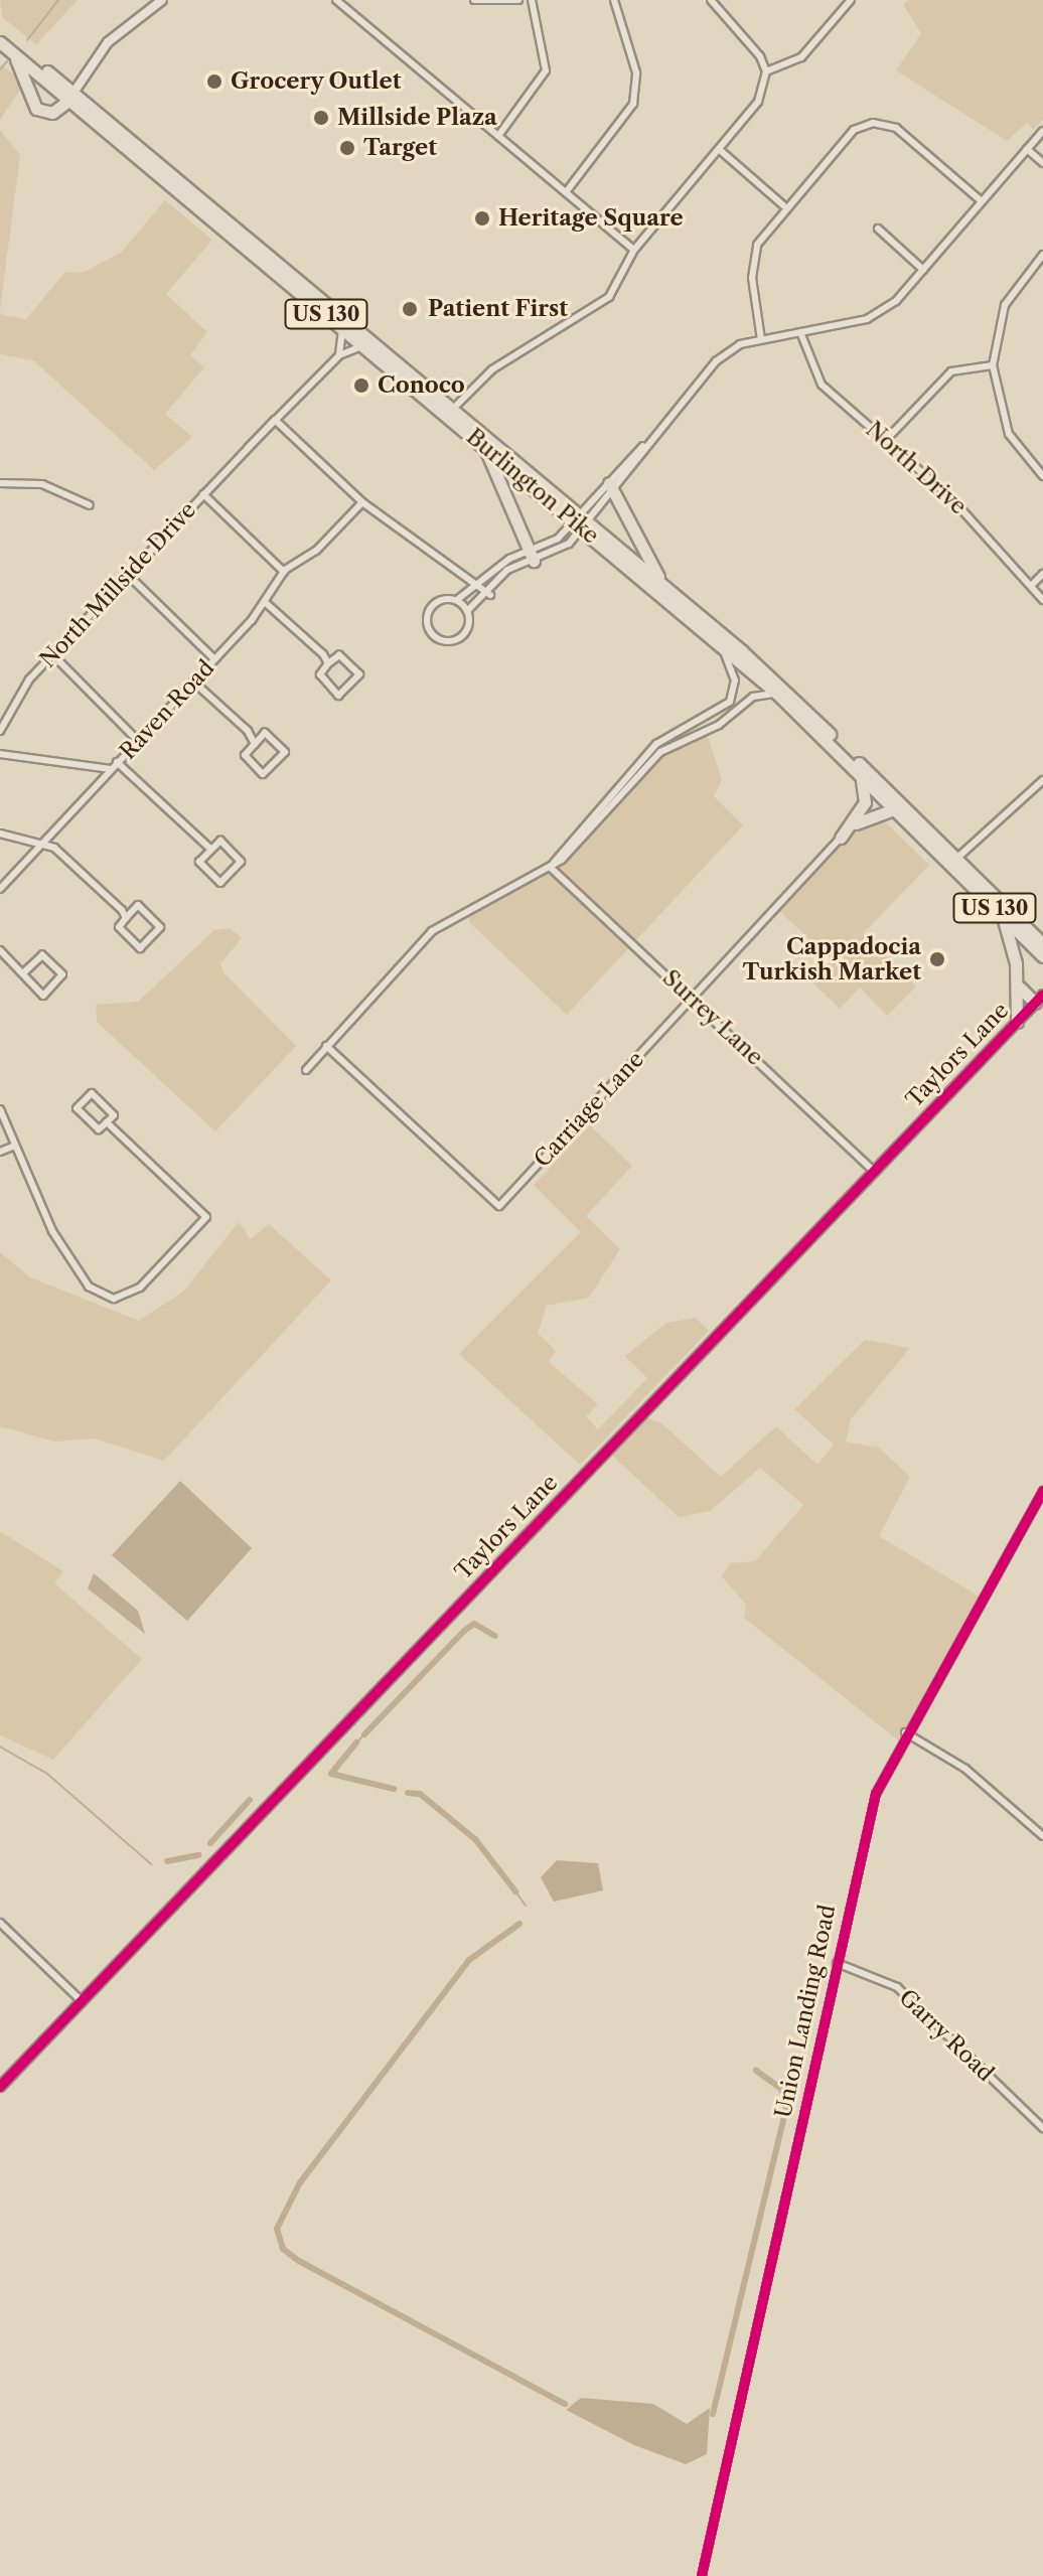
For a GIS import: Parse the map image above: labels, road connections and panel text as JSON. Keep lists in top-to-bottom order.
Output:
{
  "streets": {
    "highway": ["US 130", "Burlington Pike"],
    "street": [
      "North Drive",
      "North Millside Drive",
      "Raven Road",
      "Surrey Lane",
      "Taylors Lane",
      "Carriage Lane",
      "Union Landing Road",
      "Garry Road"
    ]
  },
  "crossings": [
    ["Burlington Pike", "North Millside Drive"],
    ["Surrey Lane", "Taylors Lane"],
    ["Surrey Lane", "Carriage Lane"],
    ["Union Landing Road", "Garry Road"]
  ],
  "places": [
    "Grocery Outlet",
    "Millside Plaza",
    "Target",
    "Heritage Square",
    "Patient First",
    "Conoco",
    "Cappadocia Turkish Market"
  ]
}
